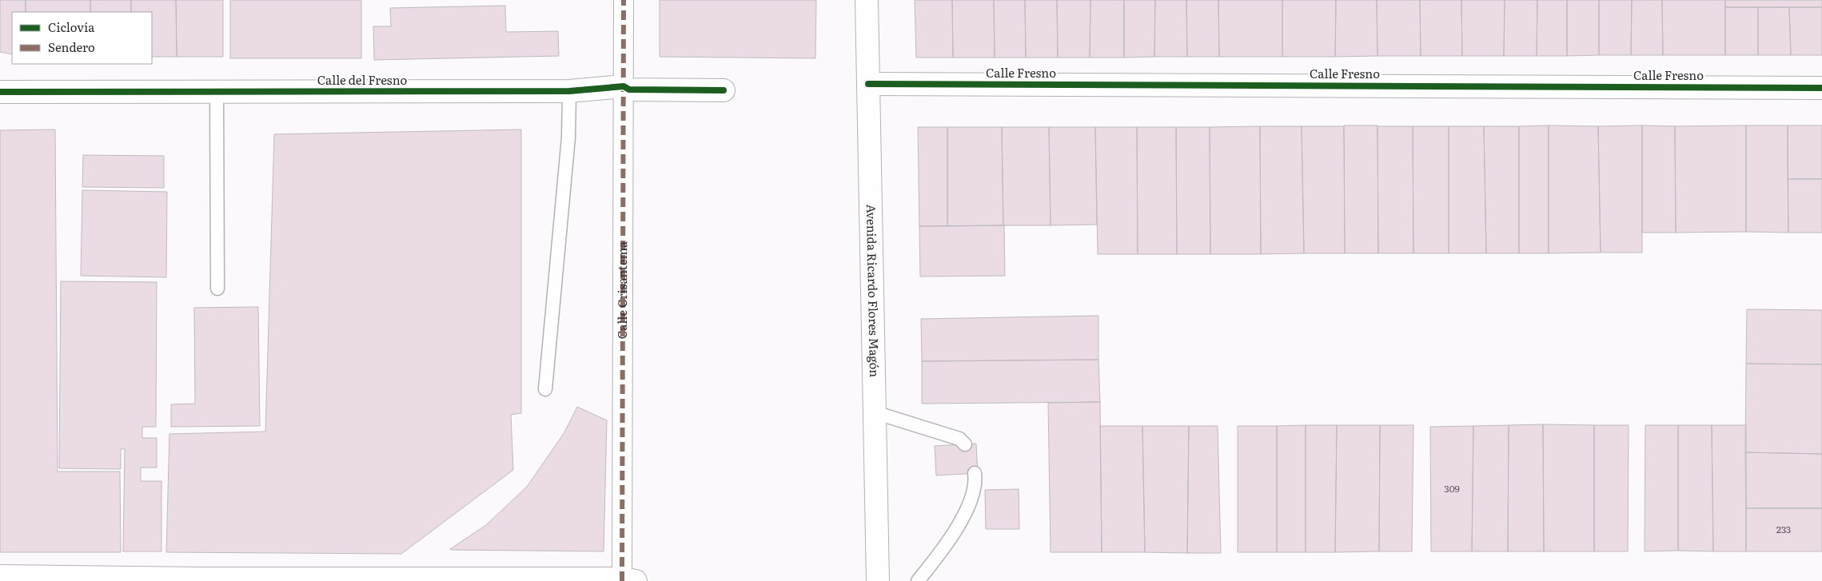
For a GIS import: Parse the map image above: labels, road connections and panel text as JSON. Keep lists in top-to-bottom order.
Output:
{
  "streets": {
    "street": [
      "Calle Fresno",
      "Calle del Fresno",
      "Avenida Ricardo Flores Magón",
      "Calle Crisantema"
    ]
  },
  "crossings": [
    ["Calle Fresno", "Avenida Ricardo Flores Magón"],
    ["Calle del Fresno", "Calle Crisantema"]
  ],
  "house_numbers": ["309", "233"],
  "legend": ["Ciclovía", "Sendero"]
}
